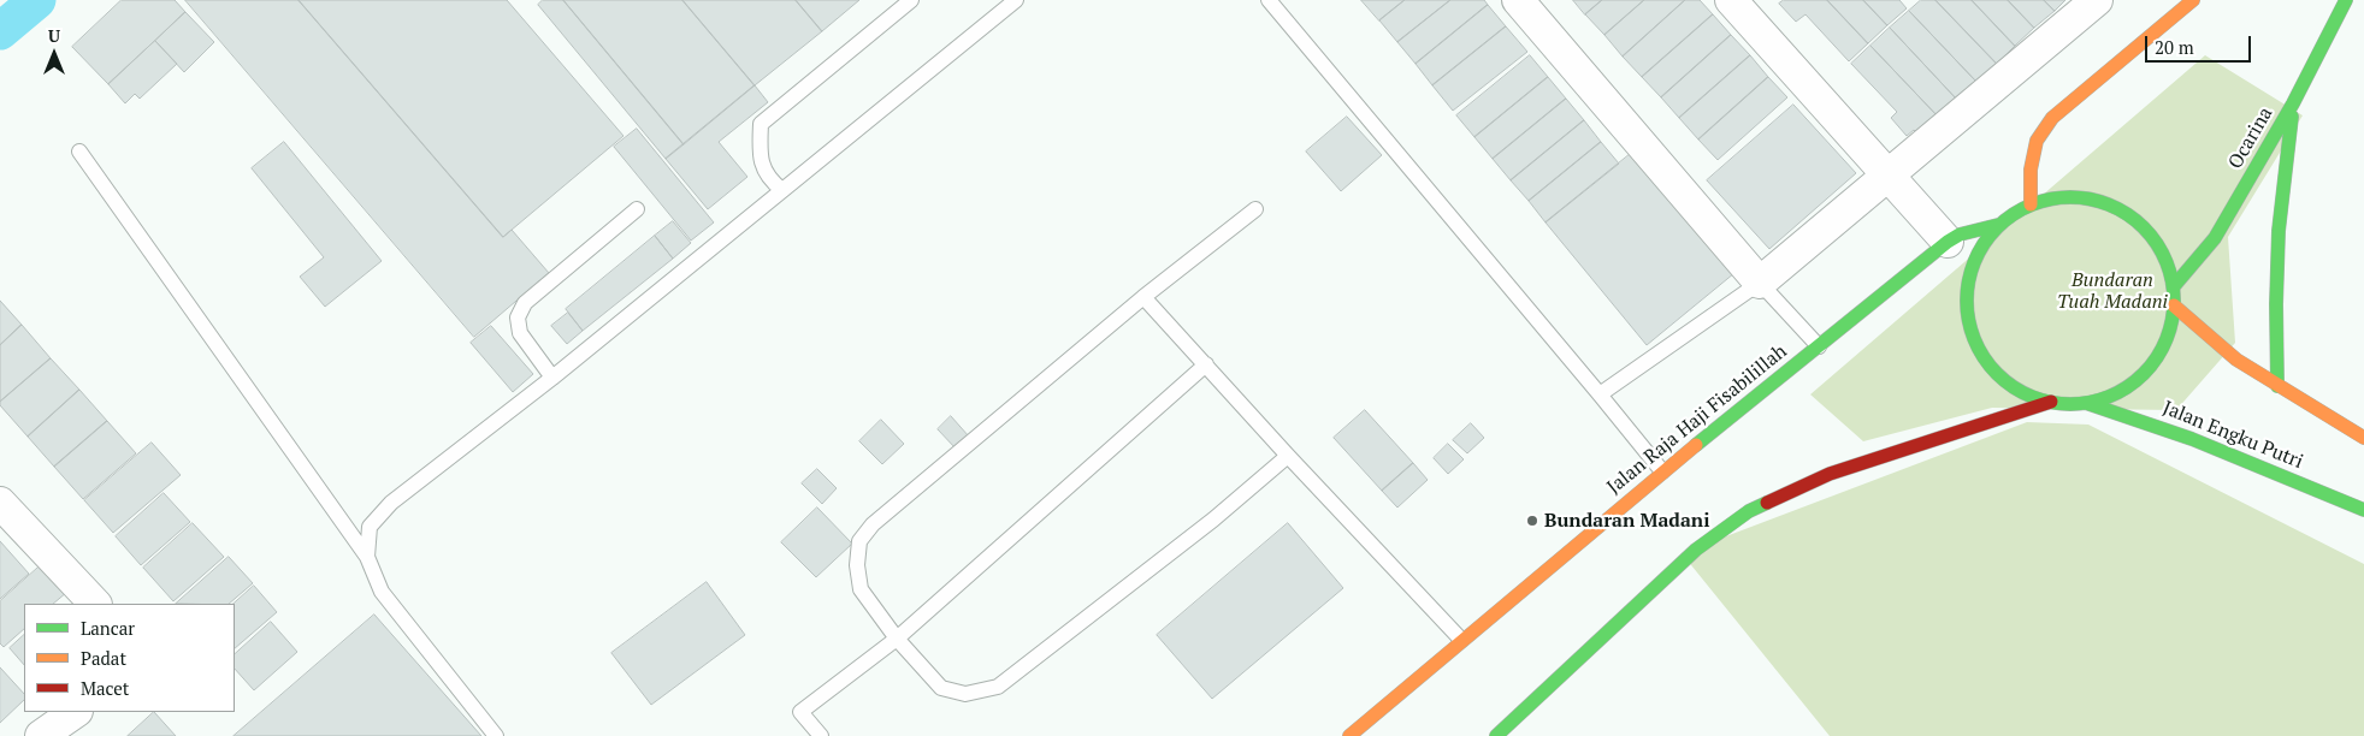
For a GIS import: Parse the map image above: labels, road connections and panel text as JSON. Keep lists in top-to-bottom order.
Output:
{
  "streets": {
    "main road": ["Ocarina", "Jalan Raja Haji Fisabilillah", "Jalan Engku Putri"]
  },
  "crossings": [
    ["Ocarina", "Jalan Raja Haji Fisabilillah"],
    ["Ocarina", "Jalan Engku Putri"],
    ["Jalan Raja Haji Fisabilillah", "Jalan Engku Putri"]
  ],
  "parks": ["Bundaran Tuah Madani"],
  "places": ["Bundaran Madani"],
  "legend": ["Lancar", "Padat", "Macet"],
  "scale_bar": "20 m",
  "north": "top"
}
